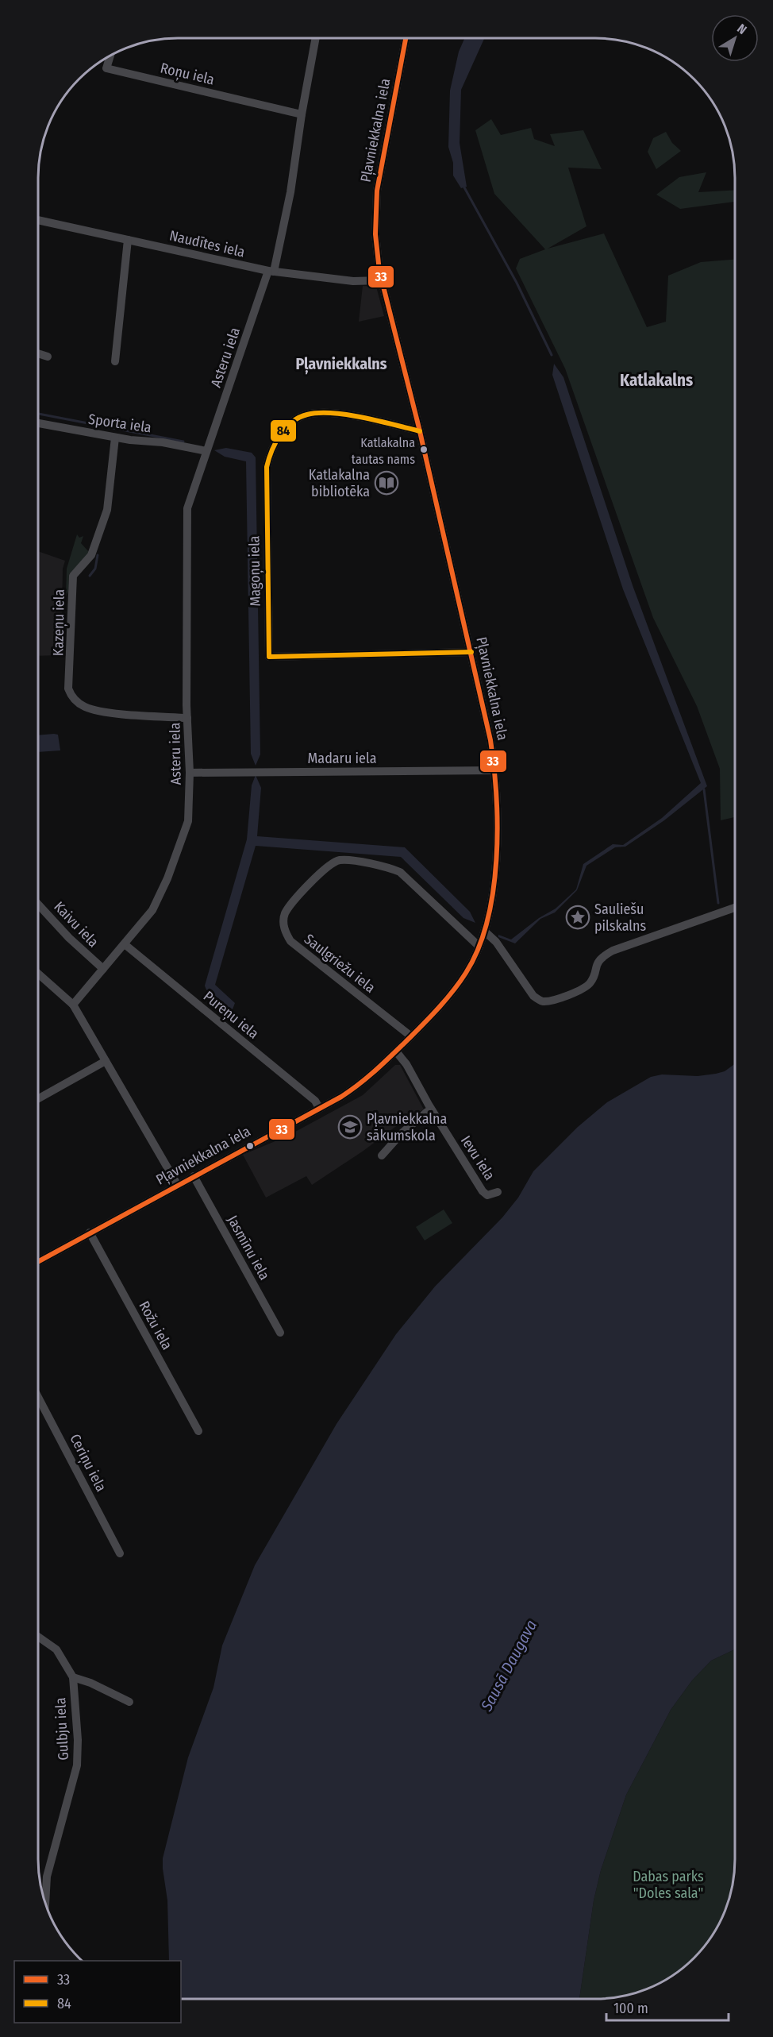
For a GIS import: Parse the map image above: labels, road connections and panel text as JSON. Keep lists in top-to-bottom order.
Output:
{
  "streets": {
    "street": [
      "Roņu iela",
      "Pļavniekkalna iela",
      "Naudītes iela",
      "Asteru iela",
      "Sporta iela",
      "Magoņu iela",
      "Kazeņu iela",
      "Madaru iela",
      "Kaivu iela",
      "Saulgriežu iela",
      "Pureņu iela",
      "Ievu iela",
      "Jasmīnu iela",
      "Rožu iela",
      "Ceriņu iela",
      "Gulbju iela"
    ]
  },
  "crossings": [
    ["Roņu iela", "Asteru iela"],
    ["Pļavniekkalna iela", "Naudītes iela"],
    ["Pļavniekkalna iela", "Magoņu iela"],
    ["Pļavniekkalna iela", "Madaru iela"],
    ["Pļavniekkalna iela", "Saulgriežu iela"],
    ["Pļavniekkalna iela", "Pureņu iela"],
    ["Pļavniekkalna iela", "Ievu iela"],
    ["Pļavniekkalna iela", "Jasmīnu iela"],
    ["Pļavniekkalna iela", "Rožu iela"],
    ["Naudītes iela", "Asteru iela"],
    ["Asteru iela", "Sporta iela"],
    ["Asteru iela", "Kazeņu iela"],
    ["Asteru iela", "Madaru iela"],
    ["Asteru iela", "Kaivu iela"],
    ["Asteru iela", "Pureņu iela"],
    ["Sporta iela", "Kazeņu iela"]
  ],
  "districts": ["Pļavniekkalns", "Katlakalns"],
  "water": ["Sausā Daugava"],
  "parks": ["Dabas parks \"Doles sala\""],
  "places": {
    "other": ["Katlakalna tautas nams"],
    "library": ["Katlakalna bibliotēka"],
    "place": ["Sauliešu pilskalns"],
    "school or university": ["Pļavniekkalna sākumskola"]
  },
  "lines": ["transit line 33", "transit line 84"],
  "legend": ["33", "84"],
  "scale_bar": "100 m",
  "north": "top right"
}
